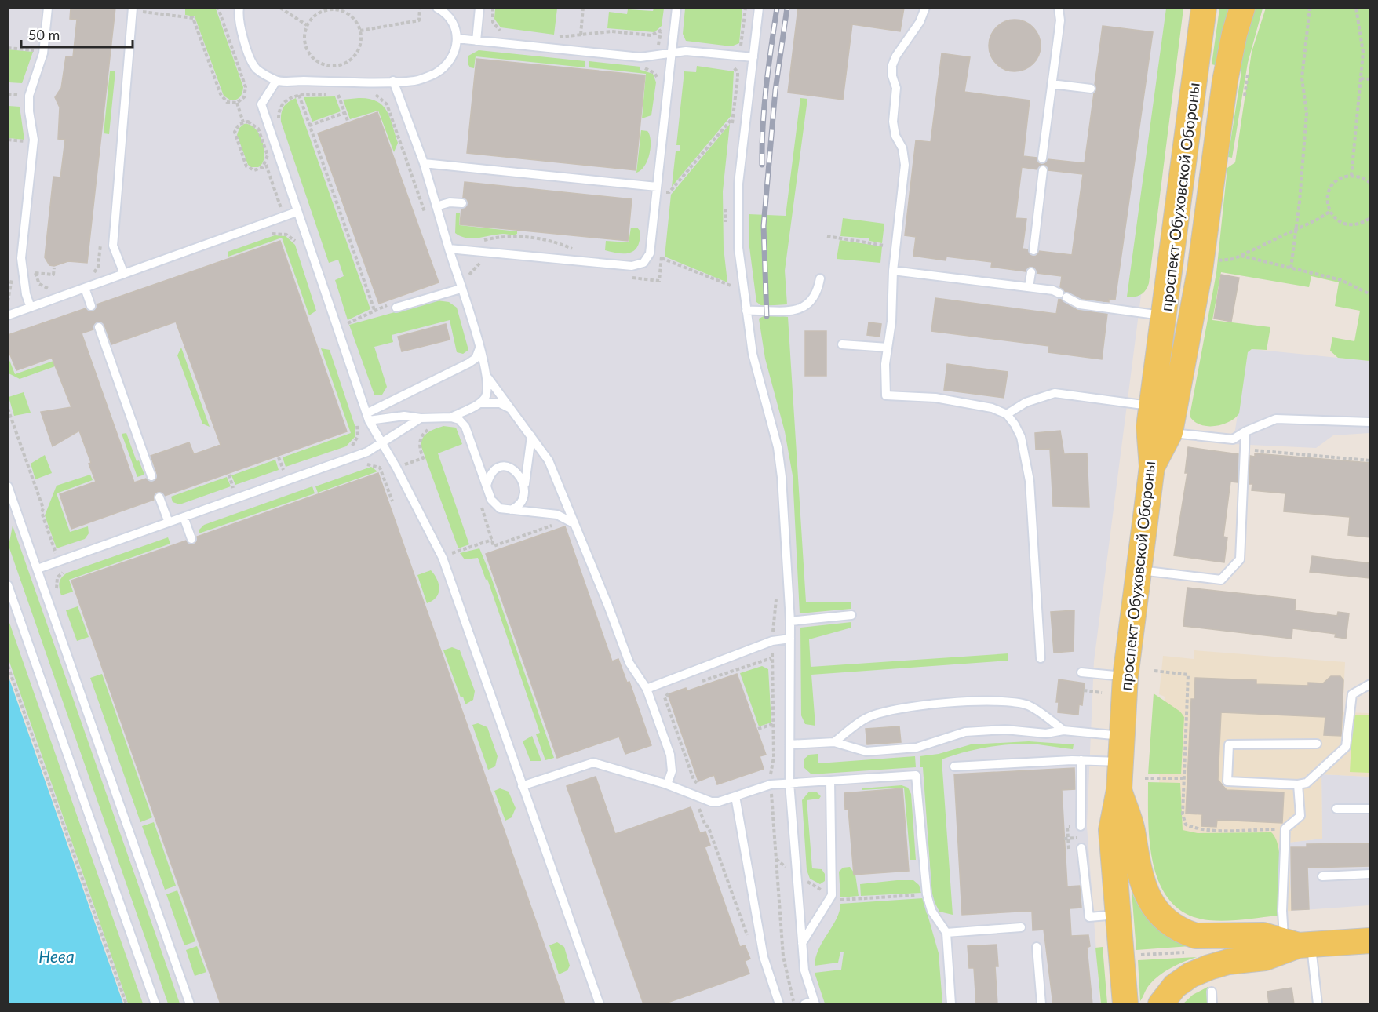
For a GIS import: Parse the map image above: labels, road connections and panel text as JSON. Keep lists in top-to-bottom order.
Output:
{
  "streets": {
    "main road": ["проспект Обуховской Обороны"]
  },
  "water": ["Нева"],
  "scale_bar": "50 m"
}
